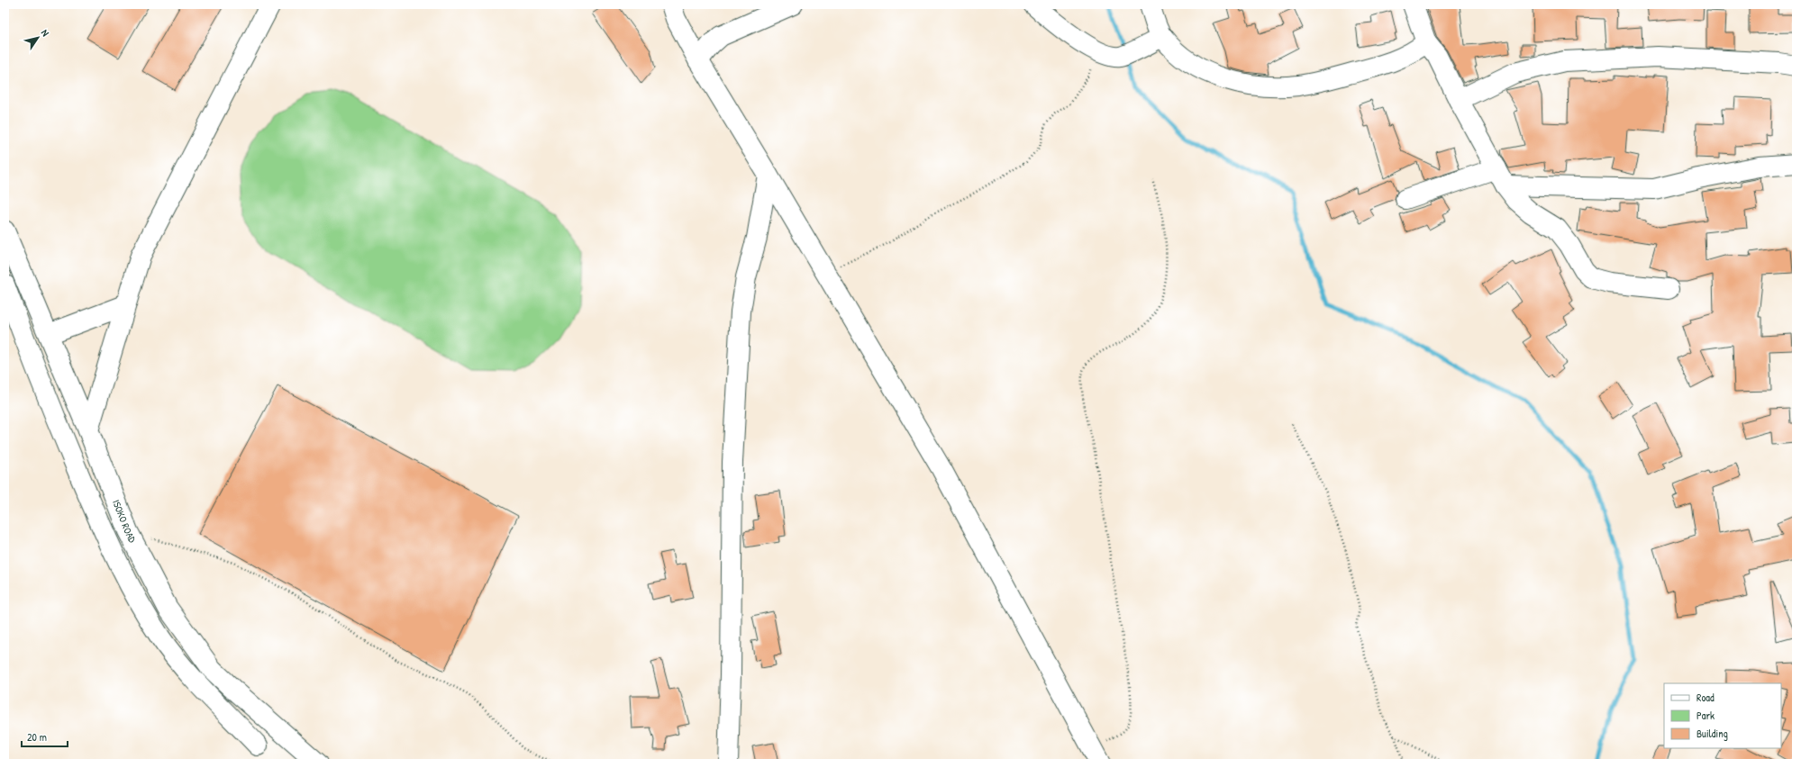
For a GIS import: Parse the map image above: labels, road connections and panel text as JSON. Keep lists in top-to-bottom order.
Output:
{
  "streets": {
    "street": ["ISOKO ROAD"]
  },
  "legend": ["Road", "Park", "Building"],
  "scale_bar": "20 m",
  "north": "top right"
}
